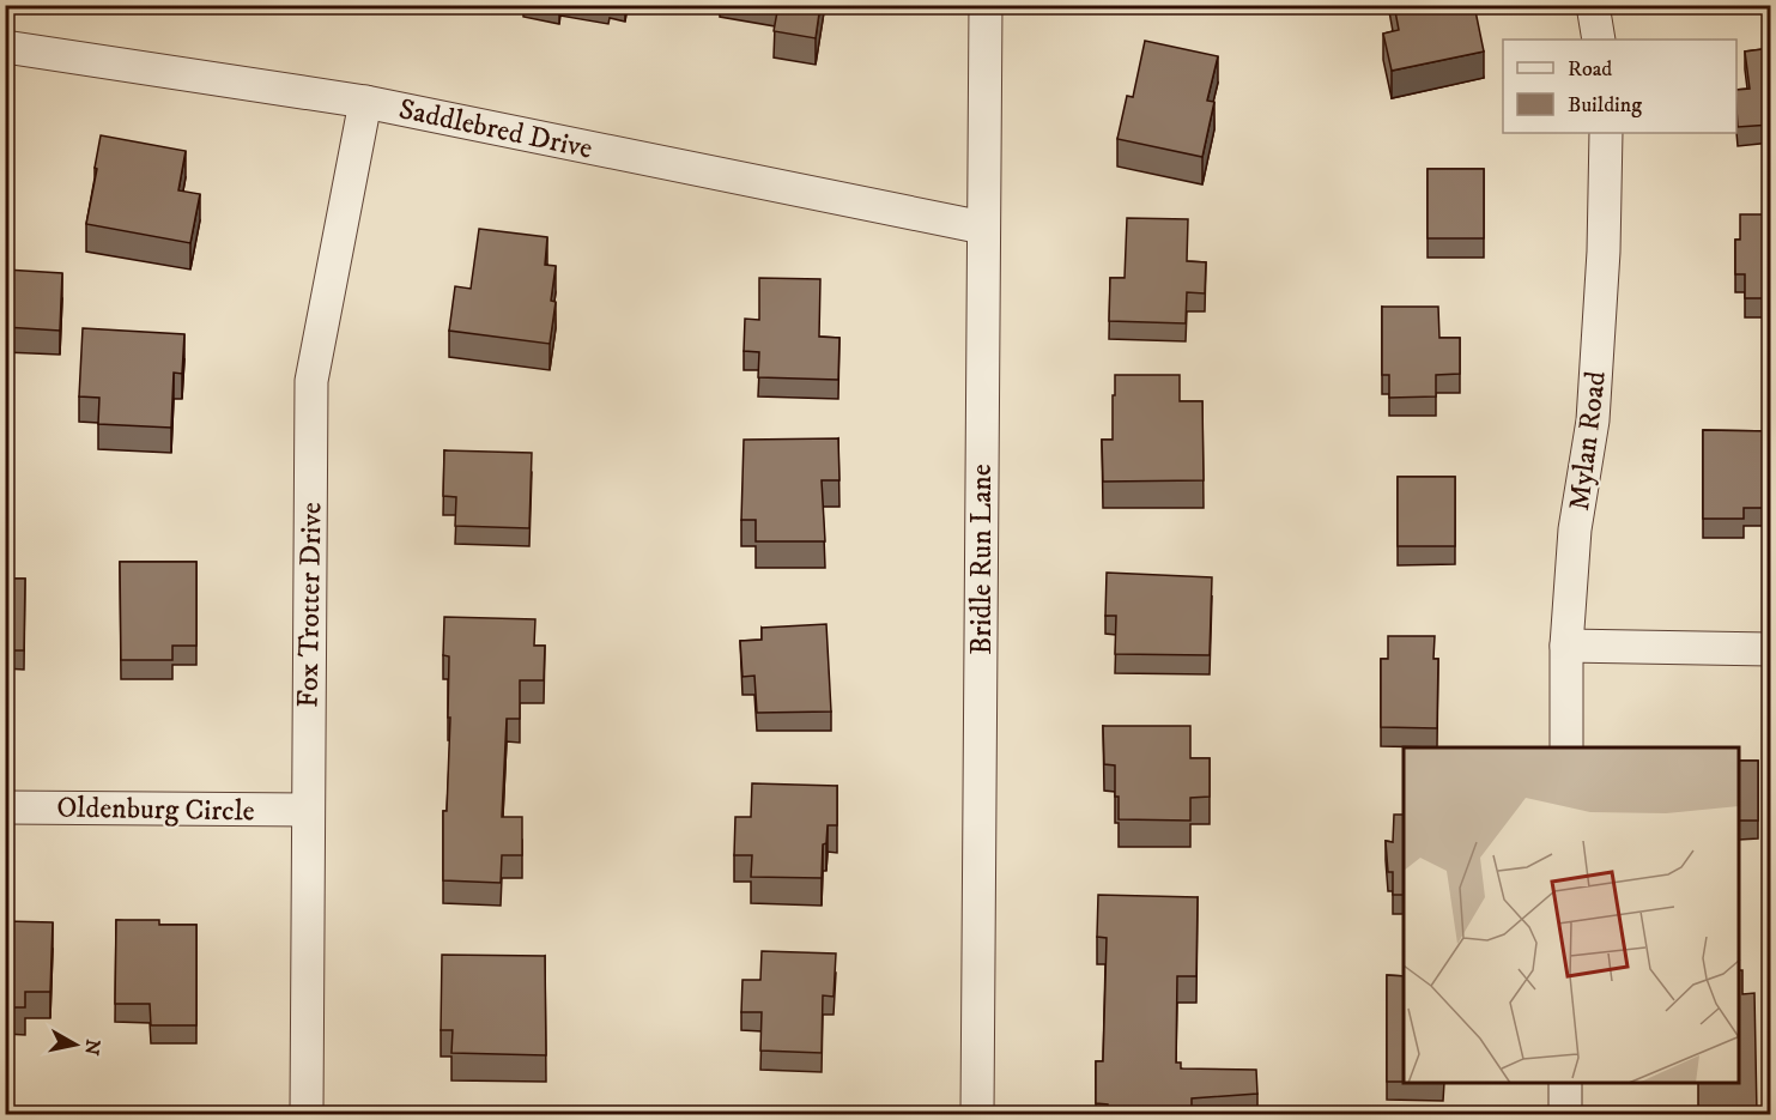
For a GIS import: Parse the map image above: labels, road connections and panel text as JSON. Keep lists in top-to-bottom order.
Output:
{
  "streets": {
    "street": [
      "Saddlebred Drive",
      "Mylan Road",
      "Bridle Run Lane",
      "Fox Trotter Drive",
      "Oldenburg Circle"
    ]
  },
  "crossings": [
    ["Saddlebred Drive", "Bridle Run Lane"],
    ["Saddlebred Drive", "Fox Trotter Drive"],
    ["Fox Trotter Drive", "Oldenburg Circle"]
  ],
  "legend": ["Road", "Building"],
  "north": "right"
}
